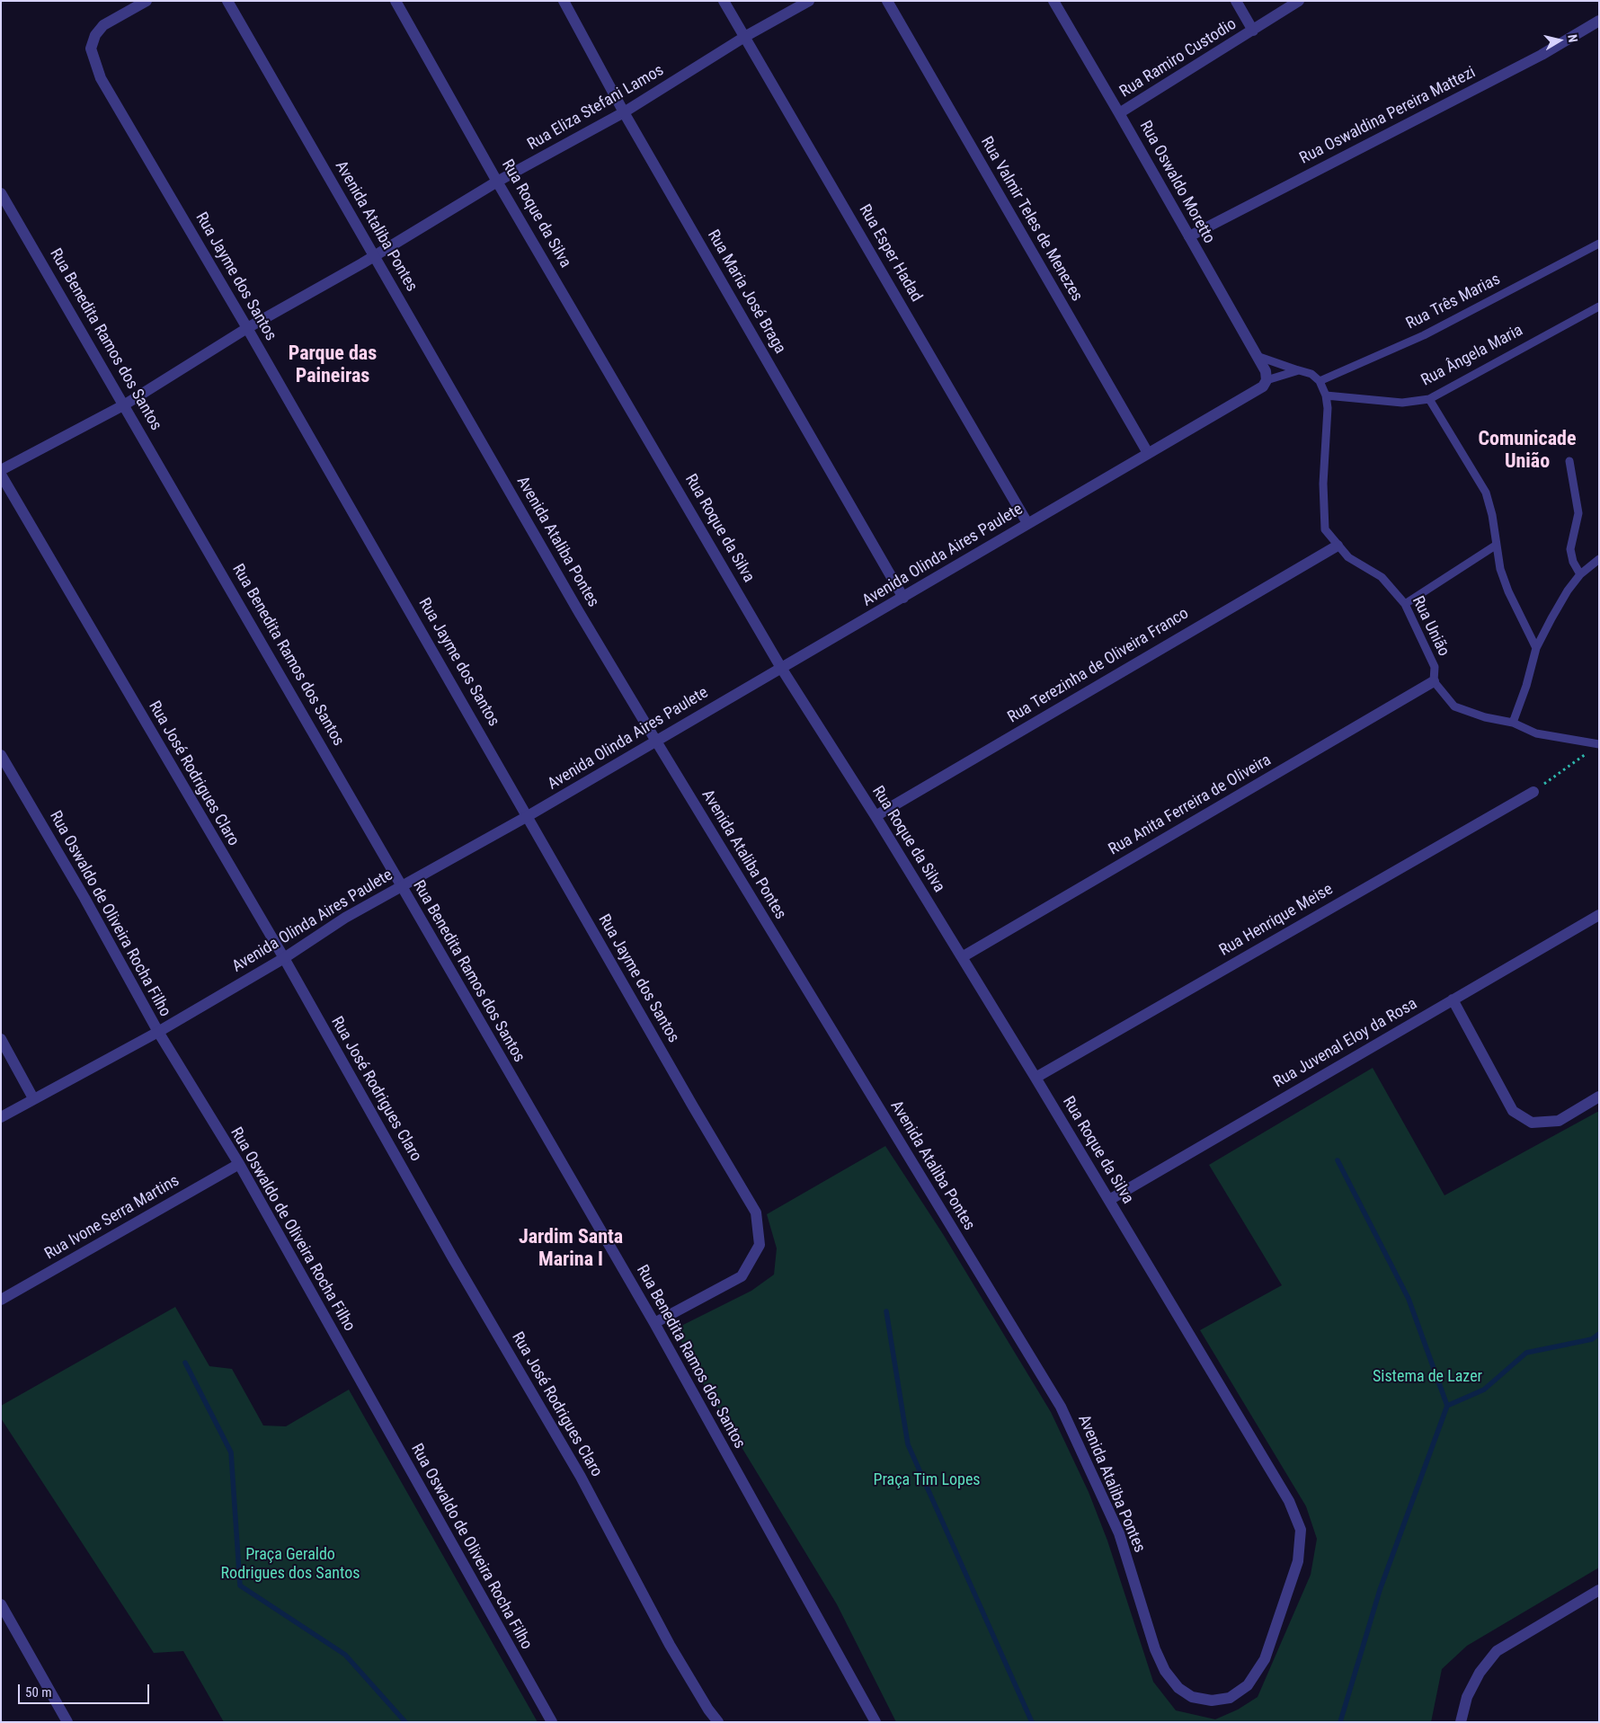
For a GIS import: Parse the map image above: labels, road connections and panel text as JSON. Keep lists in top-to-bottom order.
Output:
{
  "streets": {
    "street": [
      "Rua Ramiro Custodio",
      "Rua Eliza Stefani Lamos",
      "Rua Oswaldina Pereira Mattezi",
      "Rua Oswaldo Moretto",
      "Rua Roque da Silva",
      "Rua Valmir Teles de Menezes",
      "Avenida Ataliba Pontes",
      "Rua Esper Hadad",
      "Rua Jayme dos Santos",
      "Rua Maria José Braga",
      "Rua Benedita Ramos dos Santos",
      "Avenida Olinda Aires Paulete",
      "Rua Terezinha de Oliveira Franco",
      "Rua José Rodrigues Claro",
      "Rua Anita Ferreira de Oliveira",
      "Rua Oswaldo de Oliveira Rocha Filho",
      "Rua Henrique Meise",
      "Rua Juvenal Eloy da Rosa",
      "Rua Ivone Serra Martins"
    ],
    "lane": ["Rua Três Marias", "Rua Ângela Maria", "Rua União"]
  },
  "crossings": [
    ["Rua Ramiro Custodio", "Rua Oswaldo Moretto"],
    ["Rua Eliza Stefani Lamos", "Rua Roque da Silva"],
    ["Rua Eliza Stefani Lamos", "Avenida Ataliba Pontes"],
    ["Rua Eliza Stefani Lamos", "Rua Esper Hadad"],
    ["Rua Eliza Stefani Lamos", "Rua Jayme dos Santos"],
    ["Rua Eliza Stefani Lamos", "Rua Maria José Braga"],
    ["Rua Eliza Stefani Lamos", "Rua Benedita Ramos dos Santos"],
    ["Rua Oswaldina Pereira Mattezi", "Rua Oswaldo Moretto"],
    ["Rua Oswaldo Moretto", "Avenida Olinda Aires Paulete"],
    ["Rua Roque da Silva", "Avenida Ataliba Pontes"],
    ["Rua Roque da Silva", "Avenida Olinda Aires Paulete"],
    ["Rua Roque da Silva", "Rua Terezinha de Oliveira Franco"],
    ["Rua Roque da Silva", "Rua Anita Ferreira de Oliveira"],
    ["Rua Roque da Silva", "Rua Henrique Meise"],
    ["Rua Roque da Silva", "Rua Juvenal Eloy da Rosa"],
    ["Rua Valmir Teles de Menezes", "Avenida Olinda Aires Paulete"],
    ["Avenida Ataliba Pontes", "Avenida Olinda Aires Paulete"],
    ["Rua Esper Hadad", "Avenida Olinda Aires Paulete"],
    ["Rua Jayme dos Santos", "Rua Benedita Ramos dos Santos"],
    ["Rua Jayme dos Santos", "Avenida Olinda Aires Paulete"],
    ["Rua Maria José Braga", "Avenida Olinda Aires Paulete"],
    ["Rua Três Marias", "Rua União"],
    ["Rua Benedita Ramos dos Santos", "Avenida Olinda Aires Paulete"],
    ["Rua Ângela Maria", "Rua União"],
    ["Avenida Olinda Aires Paulete", "Rua José Rodrigues Claro"],
    ["Avenida Olinda Aires Paulete", "Rua Oswaldo de Oliveira Rocha Filho"],
    ["Rua União", "Rua Terezinha de Oliveira Franco"],
    ["Rua União", "Rua Anita Ferreira de Oliveira"],
    ["Rua Oswaldo de Oliveira Rocha Filho", "Rua Ivone Serra Martins"]
  ],
  "districts": ["Parque das Paineiras", "Comunicade União", "Jardim Santa Marina I"],
  "parks": ["Sistema de Lazer", "Praça Tim Lopes", "Praça Geraldo Rodrigues dos Santos"],
  "scale_bar": "50 m",
  "north": "right"
}
